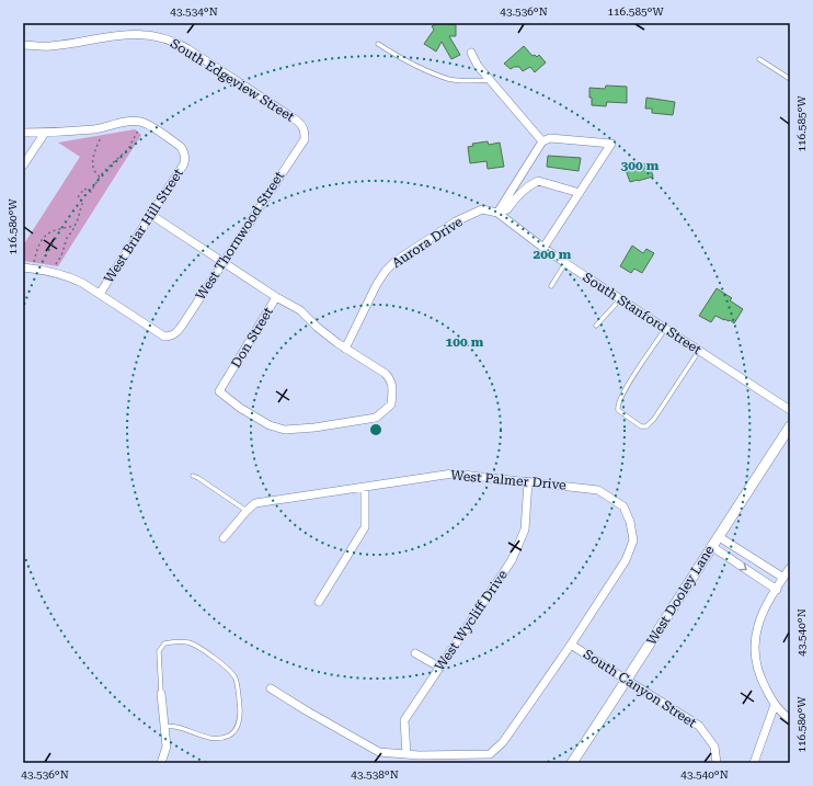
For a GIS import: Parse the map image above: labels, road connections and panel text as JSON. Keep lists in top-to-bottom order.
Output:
{
  "streets": {
    "street": [
      "South Edgeview Street",
      "West Briar Hill Street",
      "West Thornwood Street",
      "Aurora Drive",
      "South Stanford Street",
      "Don Street",
      "West Palmer Drive",
      "West Dooley Lane",
      "West Wycliff Drive",
      "South Canyon Street"
    ]
  },
  "crossings": [
    ["South Edgeview Street", "West Thornwood Street"],
    ["West Briar Hill Street", "West Thornwood Street"],
    ["Aurora Drive", "South Stanford Street"],
    ["Aurora Drive", "Don Street"],
    ["West Palmer Drive", "West Wycliff Drive"],
    ["West Palmer Drive", "South Canyon Street"],
    ["West Dooley Lane", "South Canyon Street"],
    ["West Wycliff Drive", "South Canyon Street"]
  ],
  "coordinates": [
    "43.534°N",
    "43.536°N",
    "116.585°W",
    "116.580°W",
    "43.540°N",
    "43.538°N"
  ],
  "rings": ["300 m", "200 m", "100 m"]
}
